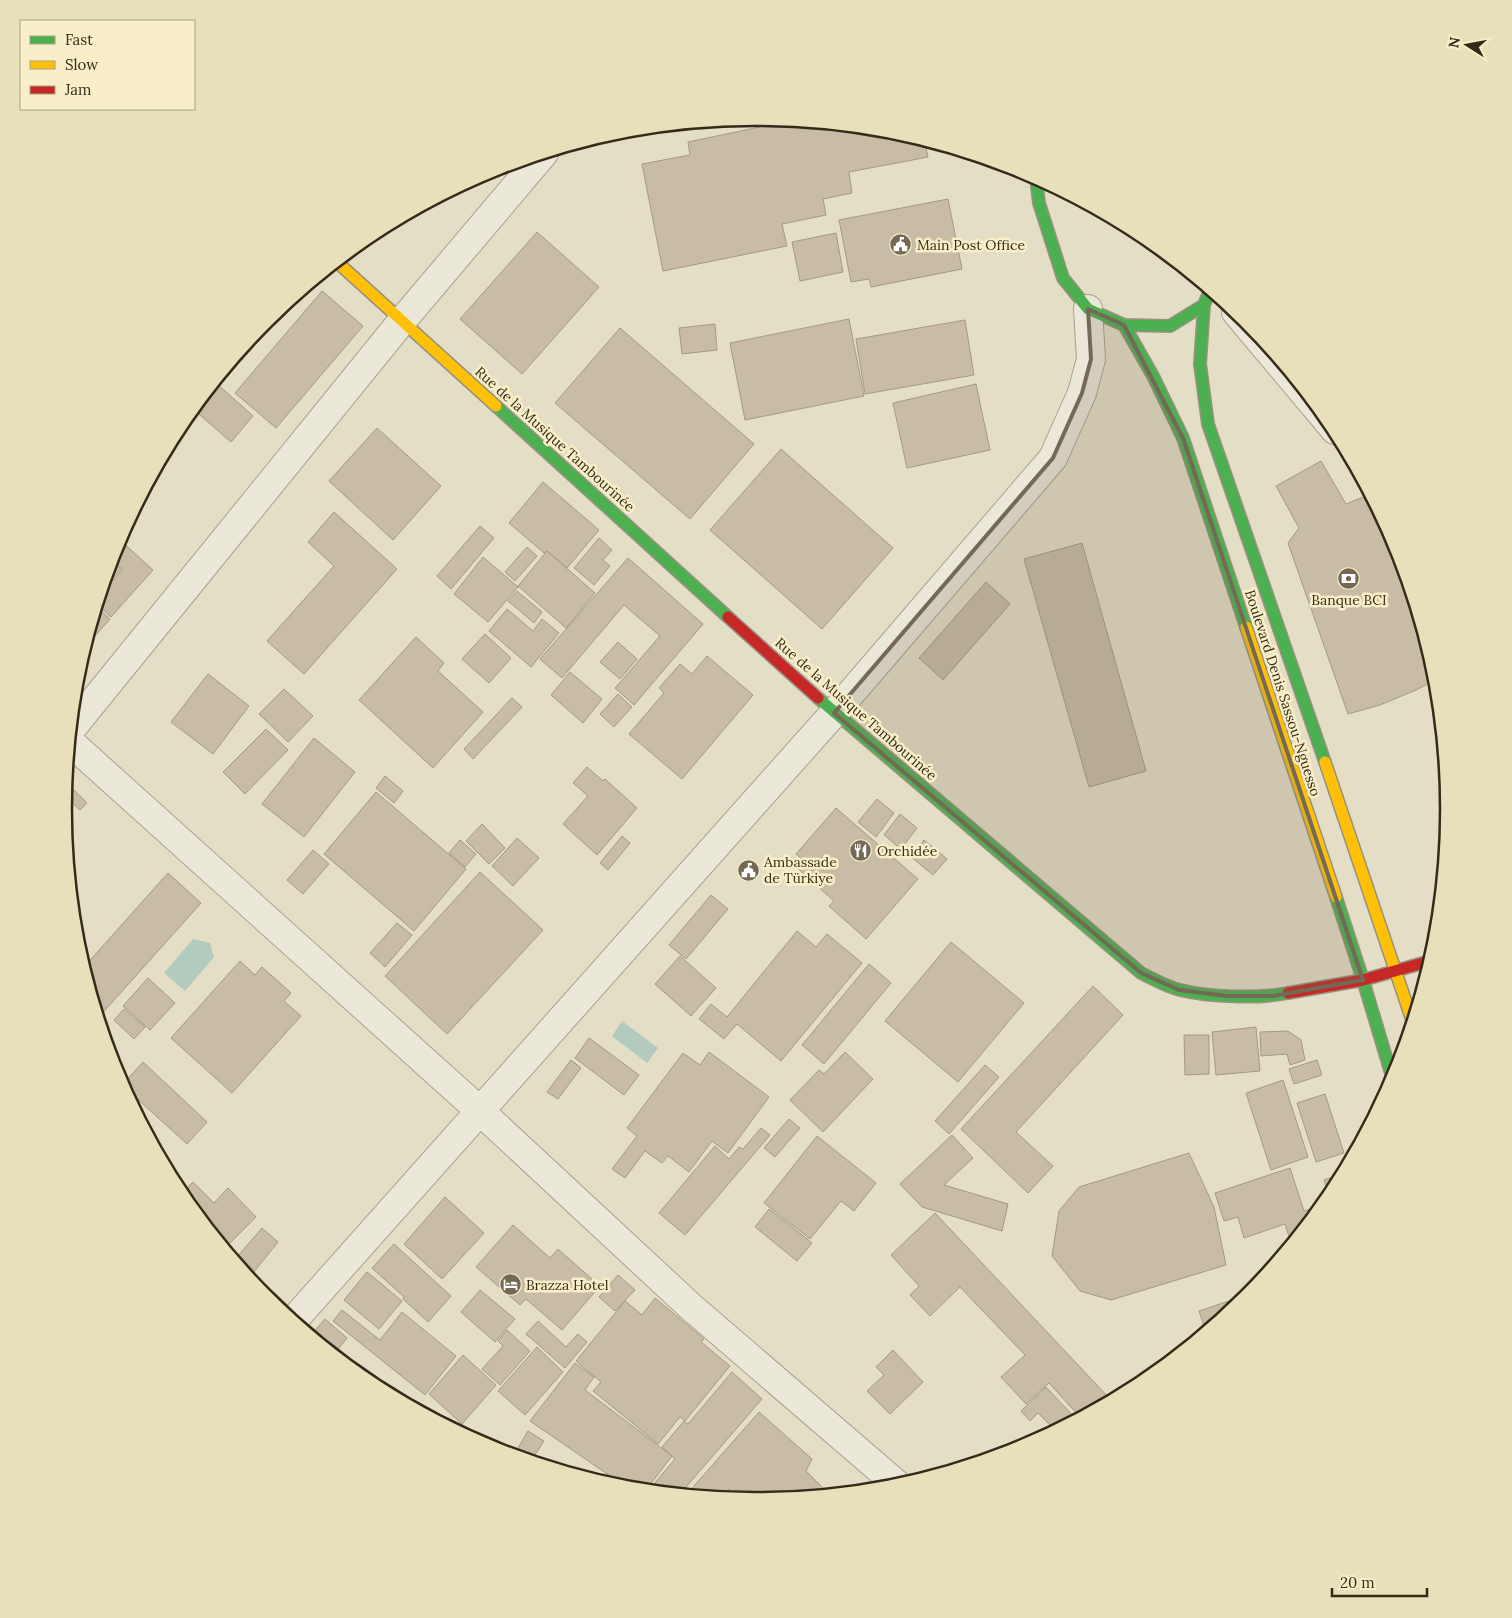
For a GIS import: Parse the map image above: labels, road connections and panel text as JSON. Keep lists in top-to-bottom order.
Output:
{
  "streets": {
    "main road": ["Rue de la Musique Tambourinée", "Boulevard Denis Sassou-Nguesso"]
  },
  "crossings": [
    ["Rue de la Musique Tambourinée", "Boulevard Denis Sassou-Nguesso"]
  ],
  "places": {
    "public building": ["Main Post Office", "Ambassade de Türkiye"],
    "bank": ["Banque BCI"],
    "restaurant": ["Orchidée"],
    "hotel": ["Brazza Hotel"]
  },
  "legend": ["Fast", "Slow", "Jam"],
  "scale_bar": "20 m",
  "north": "left"
}
